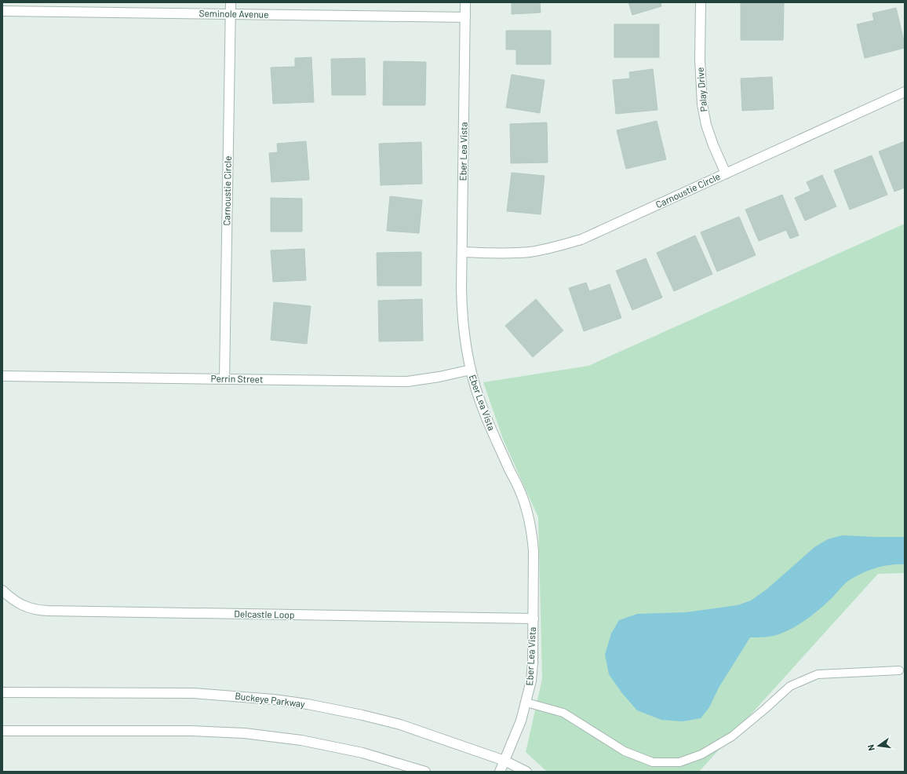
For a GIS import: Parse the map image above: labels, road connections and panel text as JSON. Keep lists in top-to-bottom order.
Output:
{
  "streets": {
    "street": [
      "Seminole Avenue",
      "Palay Drive",
      "Eber Lea Vista",
      "Carnoustie Circle",
      "Perrin Street",
      "Delcastle Loop",
      "Buckeye Parkway"
    ]
  },
  "crossings": [
    ["Seminole Avenue", "Eber Lea Vista"],
    ["Seminole Avenue", "Carnoustie Circle"],
    ["Palay Drive", "Carnoustie Circle"],
    ["Eber Lea Vista", "Carnoustie Circle"],
    ["Eber Lea Vista", "Perrin Street"],
    ["Eber Lea Vista", "Delcastle Loop"],
    ["Eber Lea Vista", "Buckeye Parkway"],
    ["Carnoustie Circle", "Perrin Street"]
  ],
  "north": "left"
}
